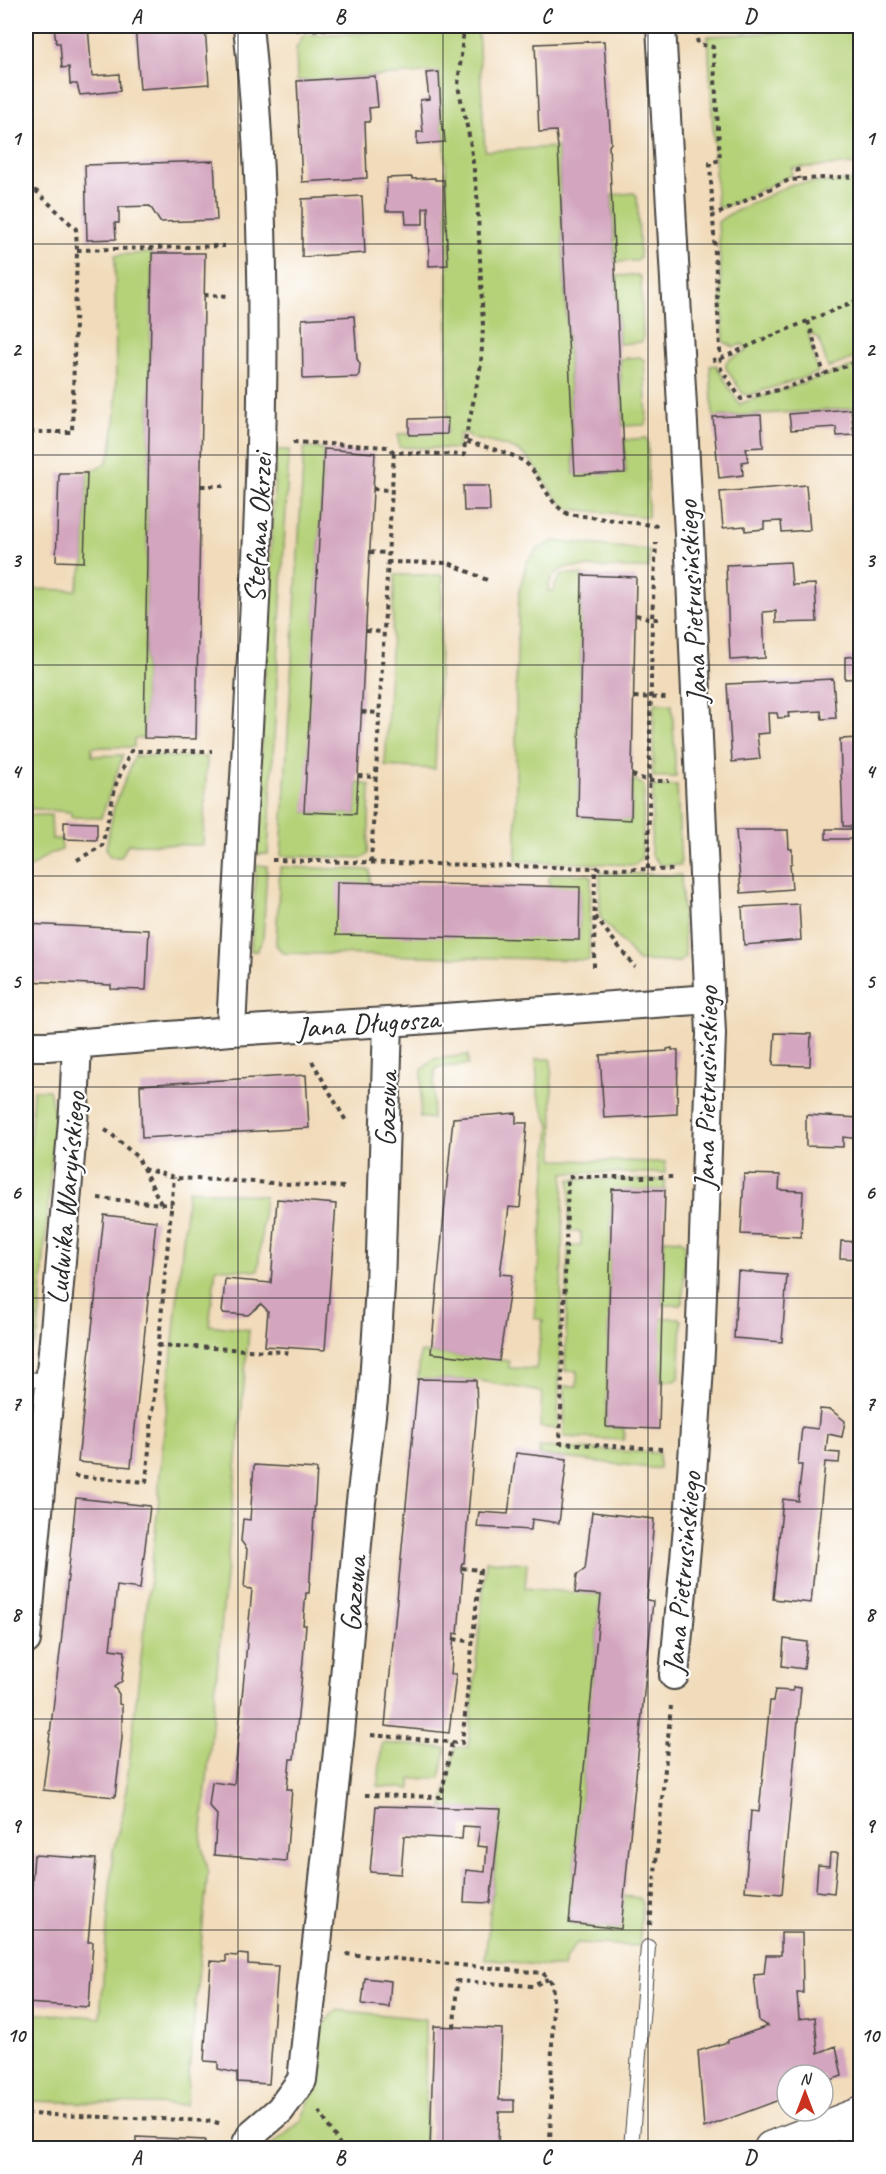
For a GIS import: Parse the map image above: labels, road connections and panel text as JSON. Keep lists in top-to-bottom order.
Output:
{
  "streets": {
    "street": [
      "Stefana Okrzei",
      "Jana Pietrusińskiego",
      "Jana Długosza",
      "Gazowa",
      "Ludwika Waryńskiego"
    ]
  },
  "crossings": [
    ["Stefana Okrzei", "Jana Długosza"],
    ["Jana Pietrusińskiego", "Jana Długosza"],
    ["Jana Długosza", "Gazowa"],
    ["Jana Długosza", "Ludwika Waryńskiego"]
  ],
  "north": "top",
  "grid": {
    "columns": [
      "A",
      "B",
      "C",
      "D"
    ],
    "rows": [
      "1",
      "2",
      "3",
      "4",
      "5",
      "6",
      "7",
      "8",
      "9",
      "10"
    ]
  }
}
